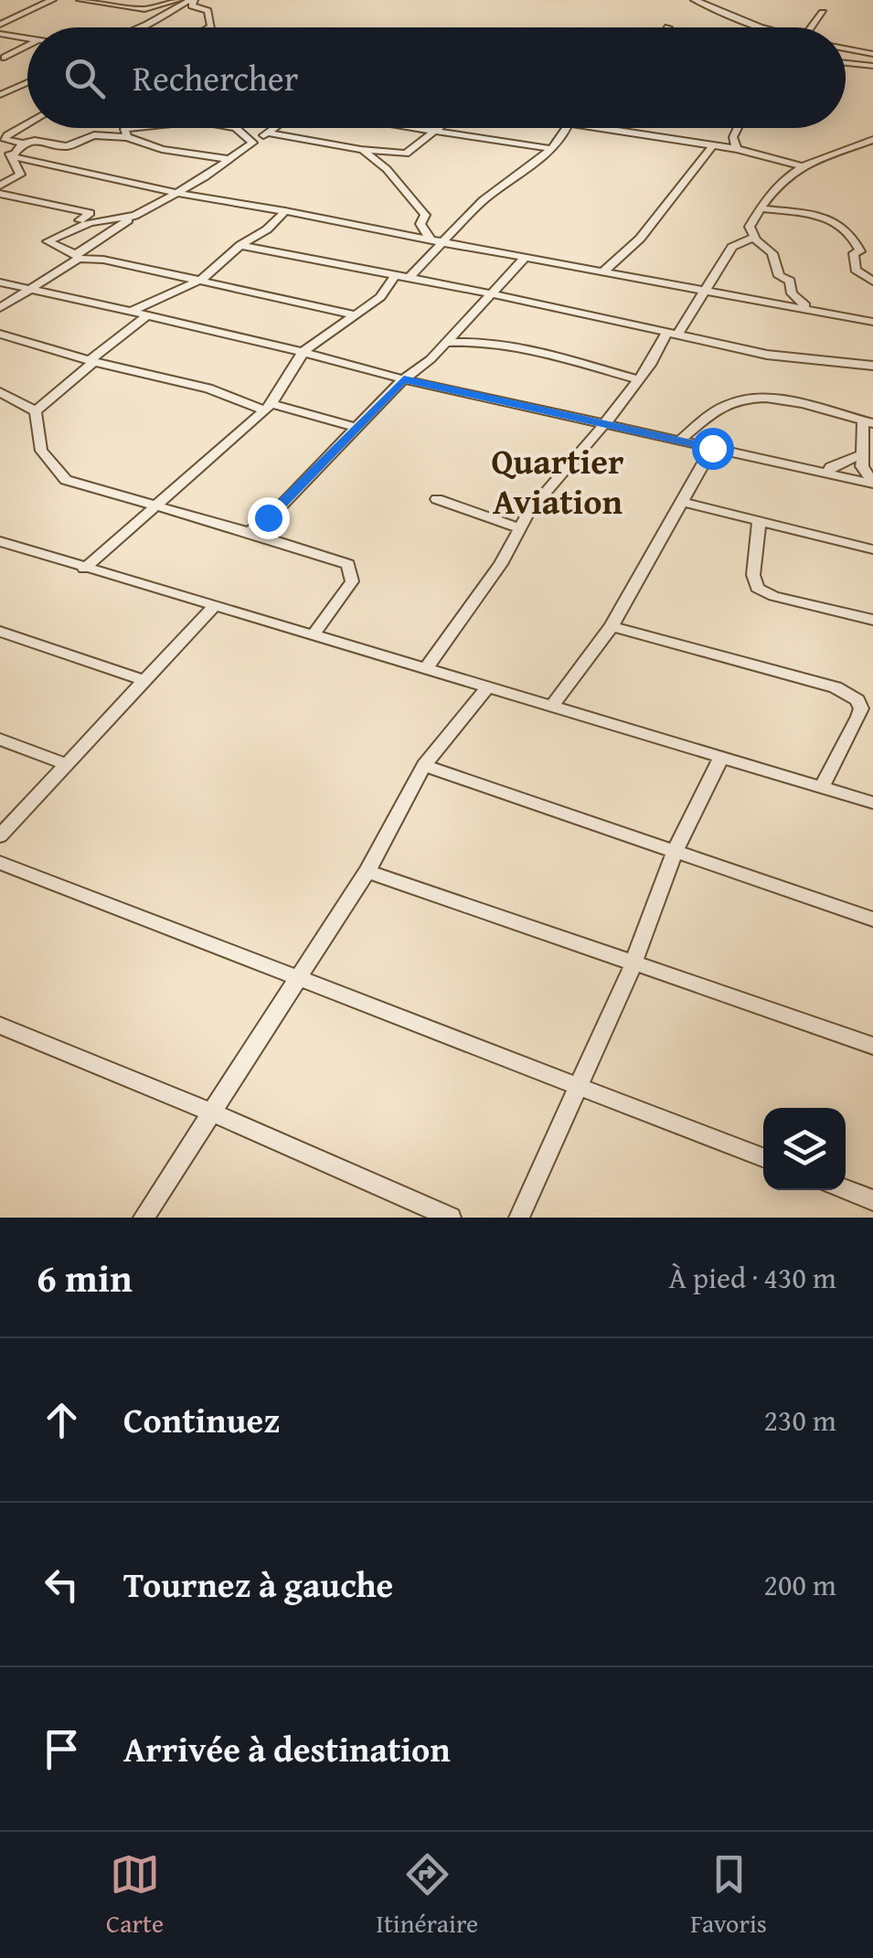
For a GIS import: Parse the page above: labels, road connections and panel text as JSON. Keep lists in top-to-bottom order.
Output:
{
  "districts": ["Quartier Aviation"],
  "page": {
    "search": "Rechercher",
    "heading": ["6 min", "À pied · 430 m"],
    "list": [
      ["Continuez", "230 m"],
      ["Tournez à gauche", "200 m"],
      "Arrivée à destination"
    ],
    "nav": ["Carte", "Itinéraire", "Favoris"]
  }
}
